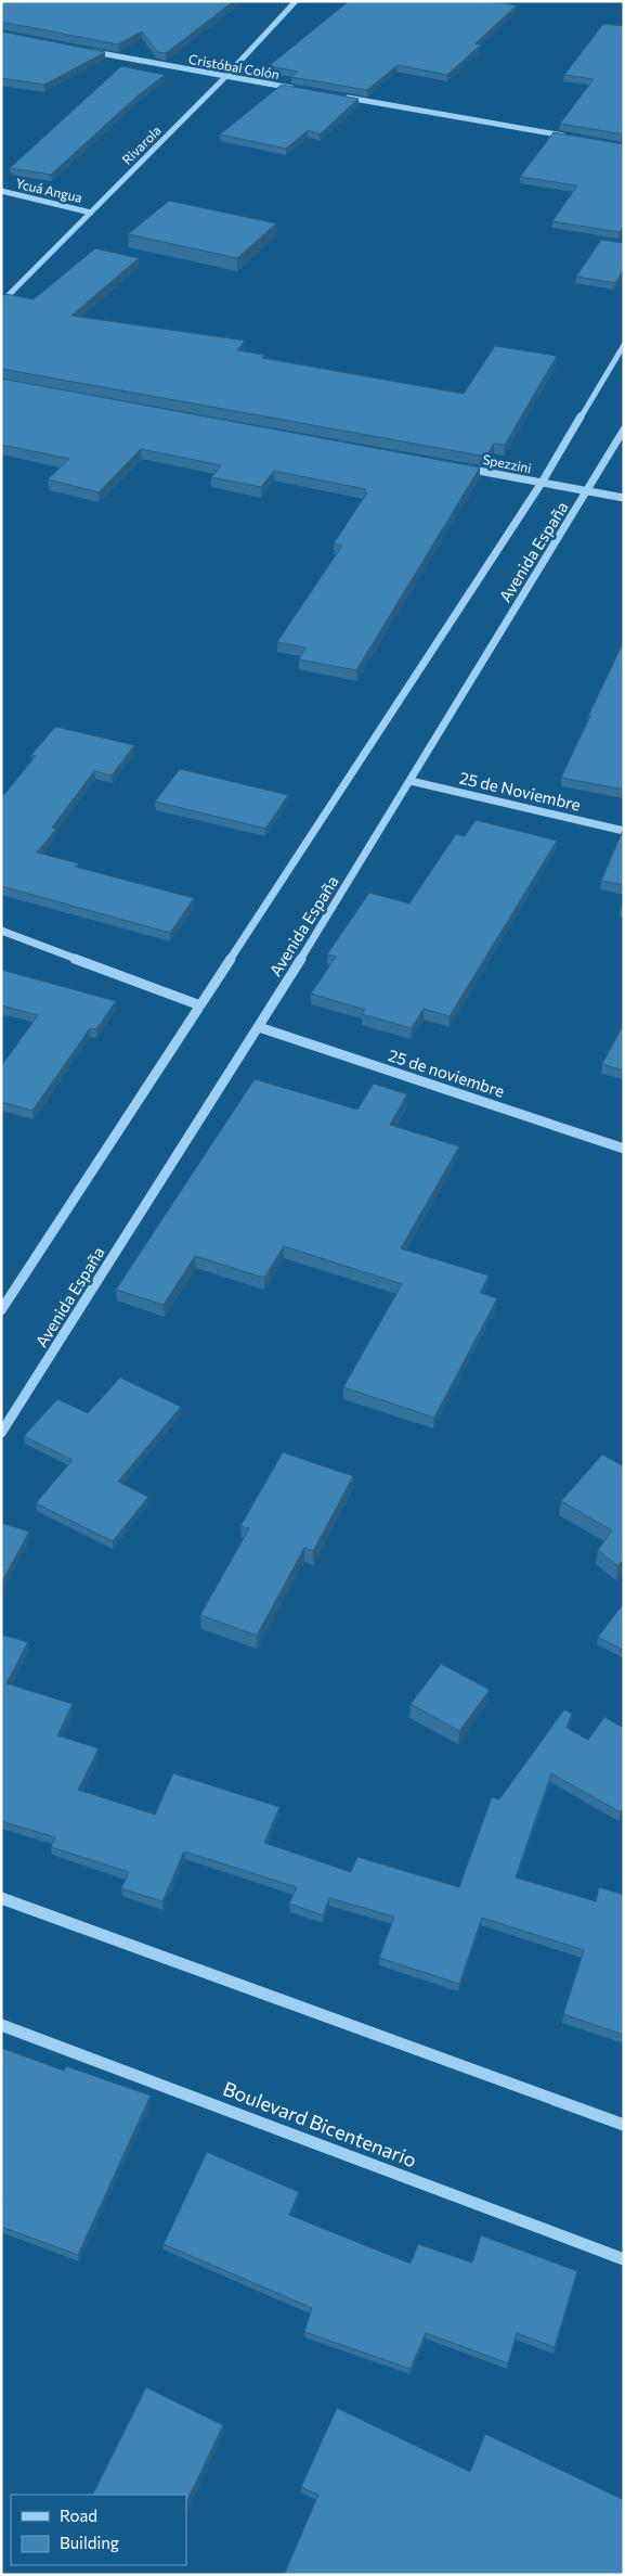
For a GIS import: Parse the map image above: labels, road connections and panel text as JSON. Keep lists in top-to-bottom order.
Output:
{
  "streets": {
    "street": [
      "Cristóbal Colón",
      "Rivarola",
      "Ycuá Angua",
      "Spezzini",
      "Avenida España",
      "25 de Noviembre",
      "25 de noviembre",
      "Boulevard Bicentenario"
    ]
  },
  "crossings": [
    ["Cristóbal Colón", "Rivarola"],
    ["Rivarola", "Ycuá Angua"],
    ["Spezzini", "Avenida España"],
    ["Avenida España", "25 de Noviembre"],
    ["Avenida España", "25 de noviembre"]
  ],
  "legend": ["Road", "Building"]
}
